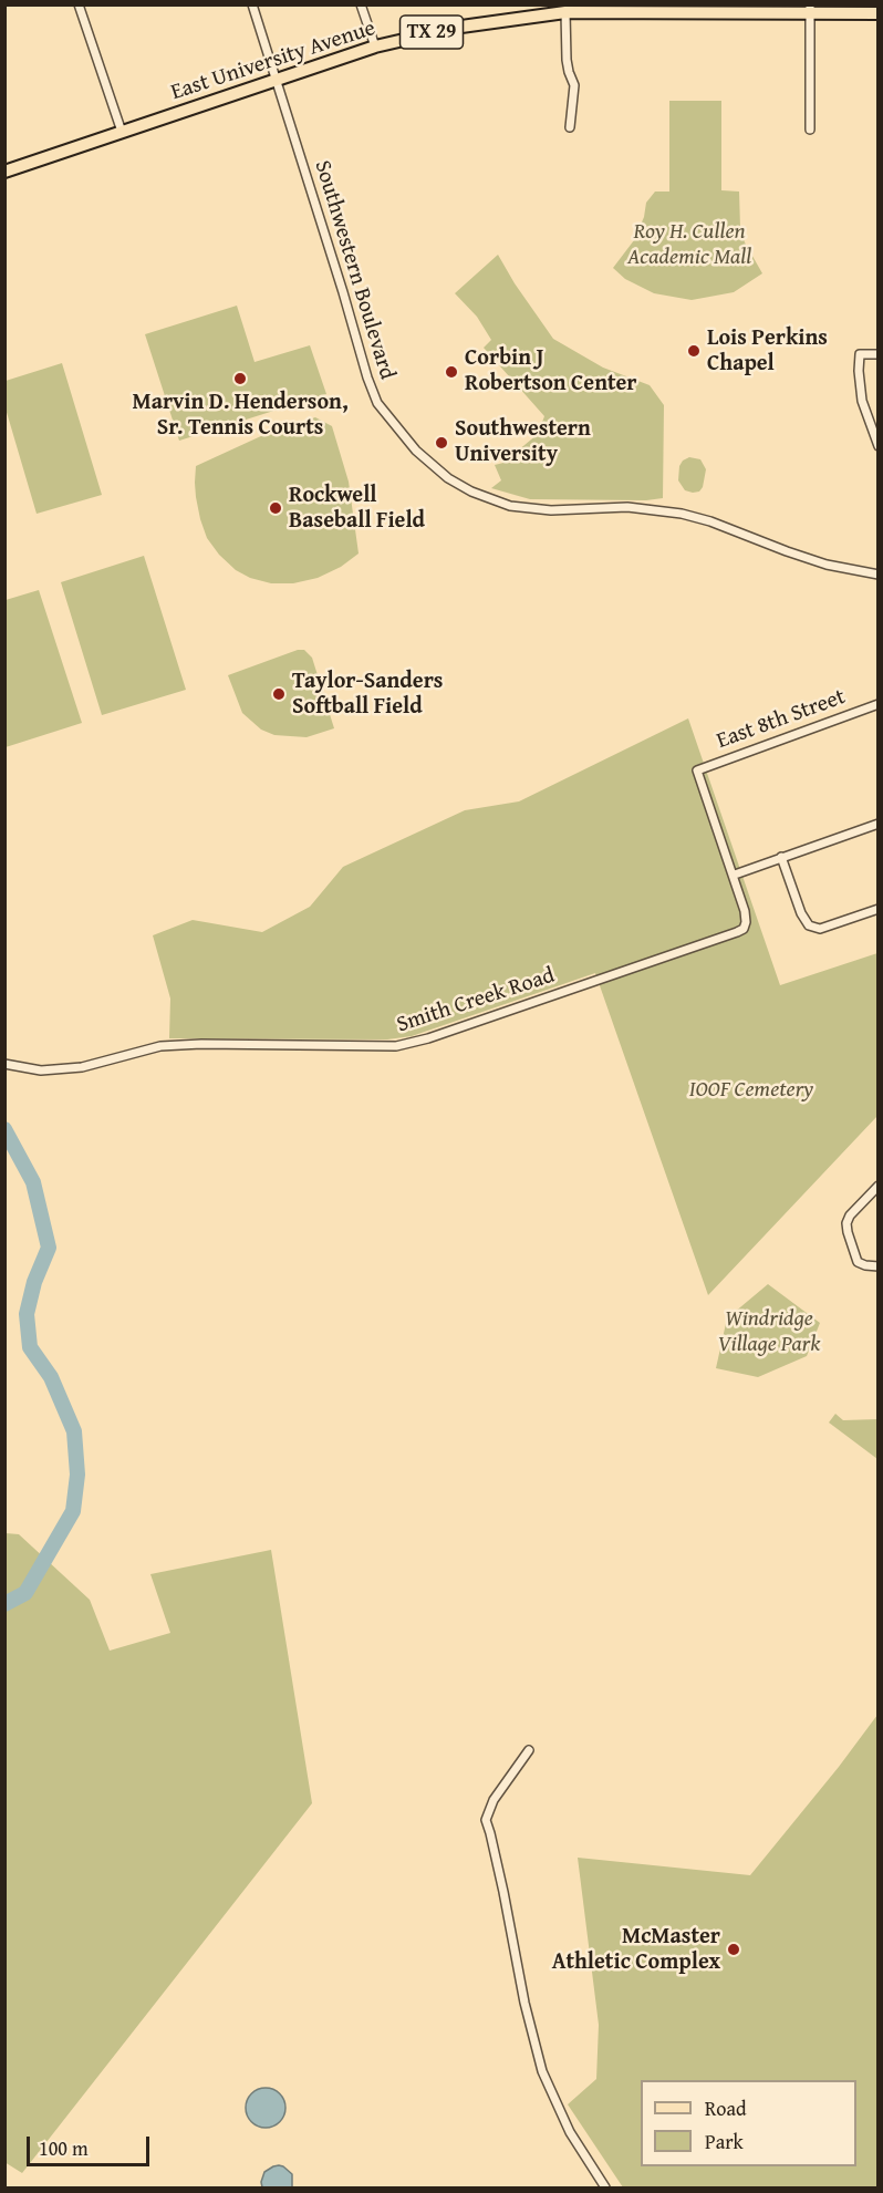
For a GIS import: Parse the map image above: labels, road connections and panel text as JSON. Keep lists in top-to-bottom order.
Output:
{
  "streets": {
    "main road": ["TX 29", "East University Avenue"],
    "street": ["Southwestern Boulevard", "East 8th Street", "Smith Creek Road"]
  },
  "crossings": [
    ["East University Avenue", "Southwestern Boulevard"],
    ["East 8th Street", "Smith Creek Road"]
  ],
  "parks": ["Roy H. Cullen Academic Mall", "IOOF Cemetery", "Windridge Village Park"],
  "places": [
    "Lois Perkins Chapel",
    "Corbin J Robertson Center",
    "Marvin D. Henderson, Sr. Tennis Courts",
    "Southwestern University",
    "Rockwell Baseball Field",
    "Taylor-Sanders Softball Field",
    "McMaster Athletic Complex"
  ],
  "legend": ["Road", "Park"],
  "scale_bar": "100 m"
}
